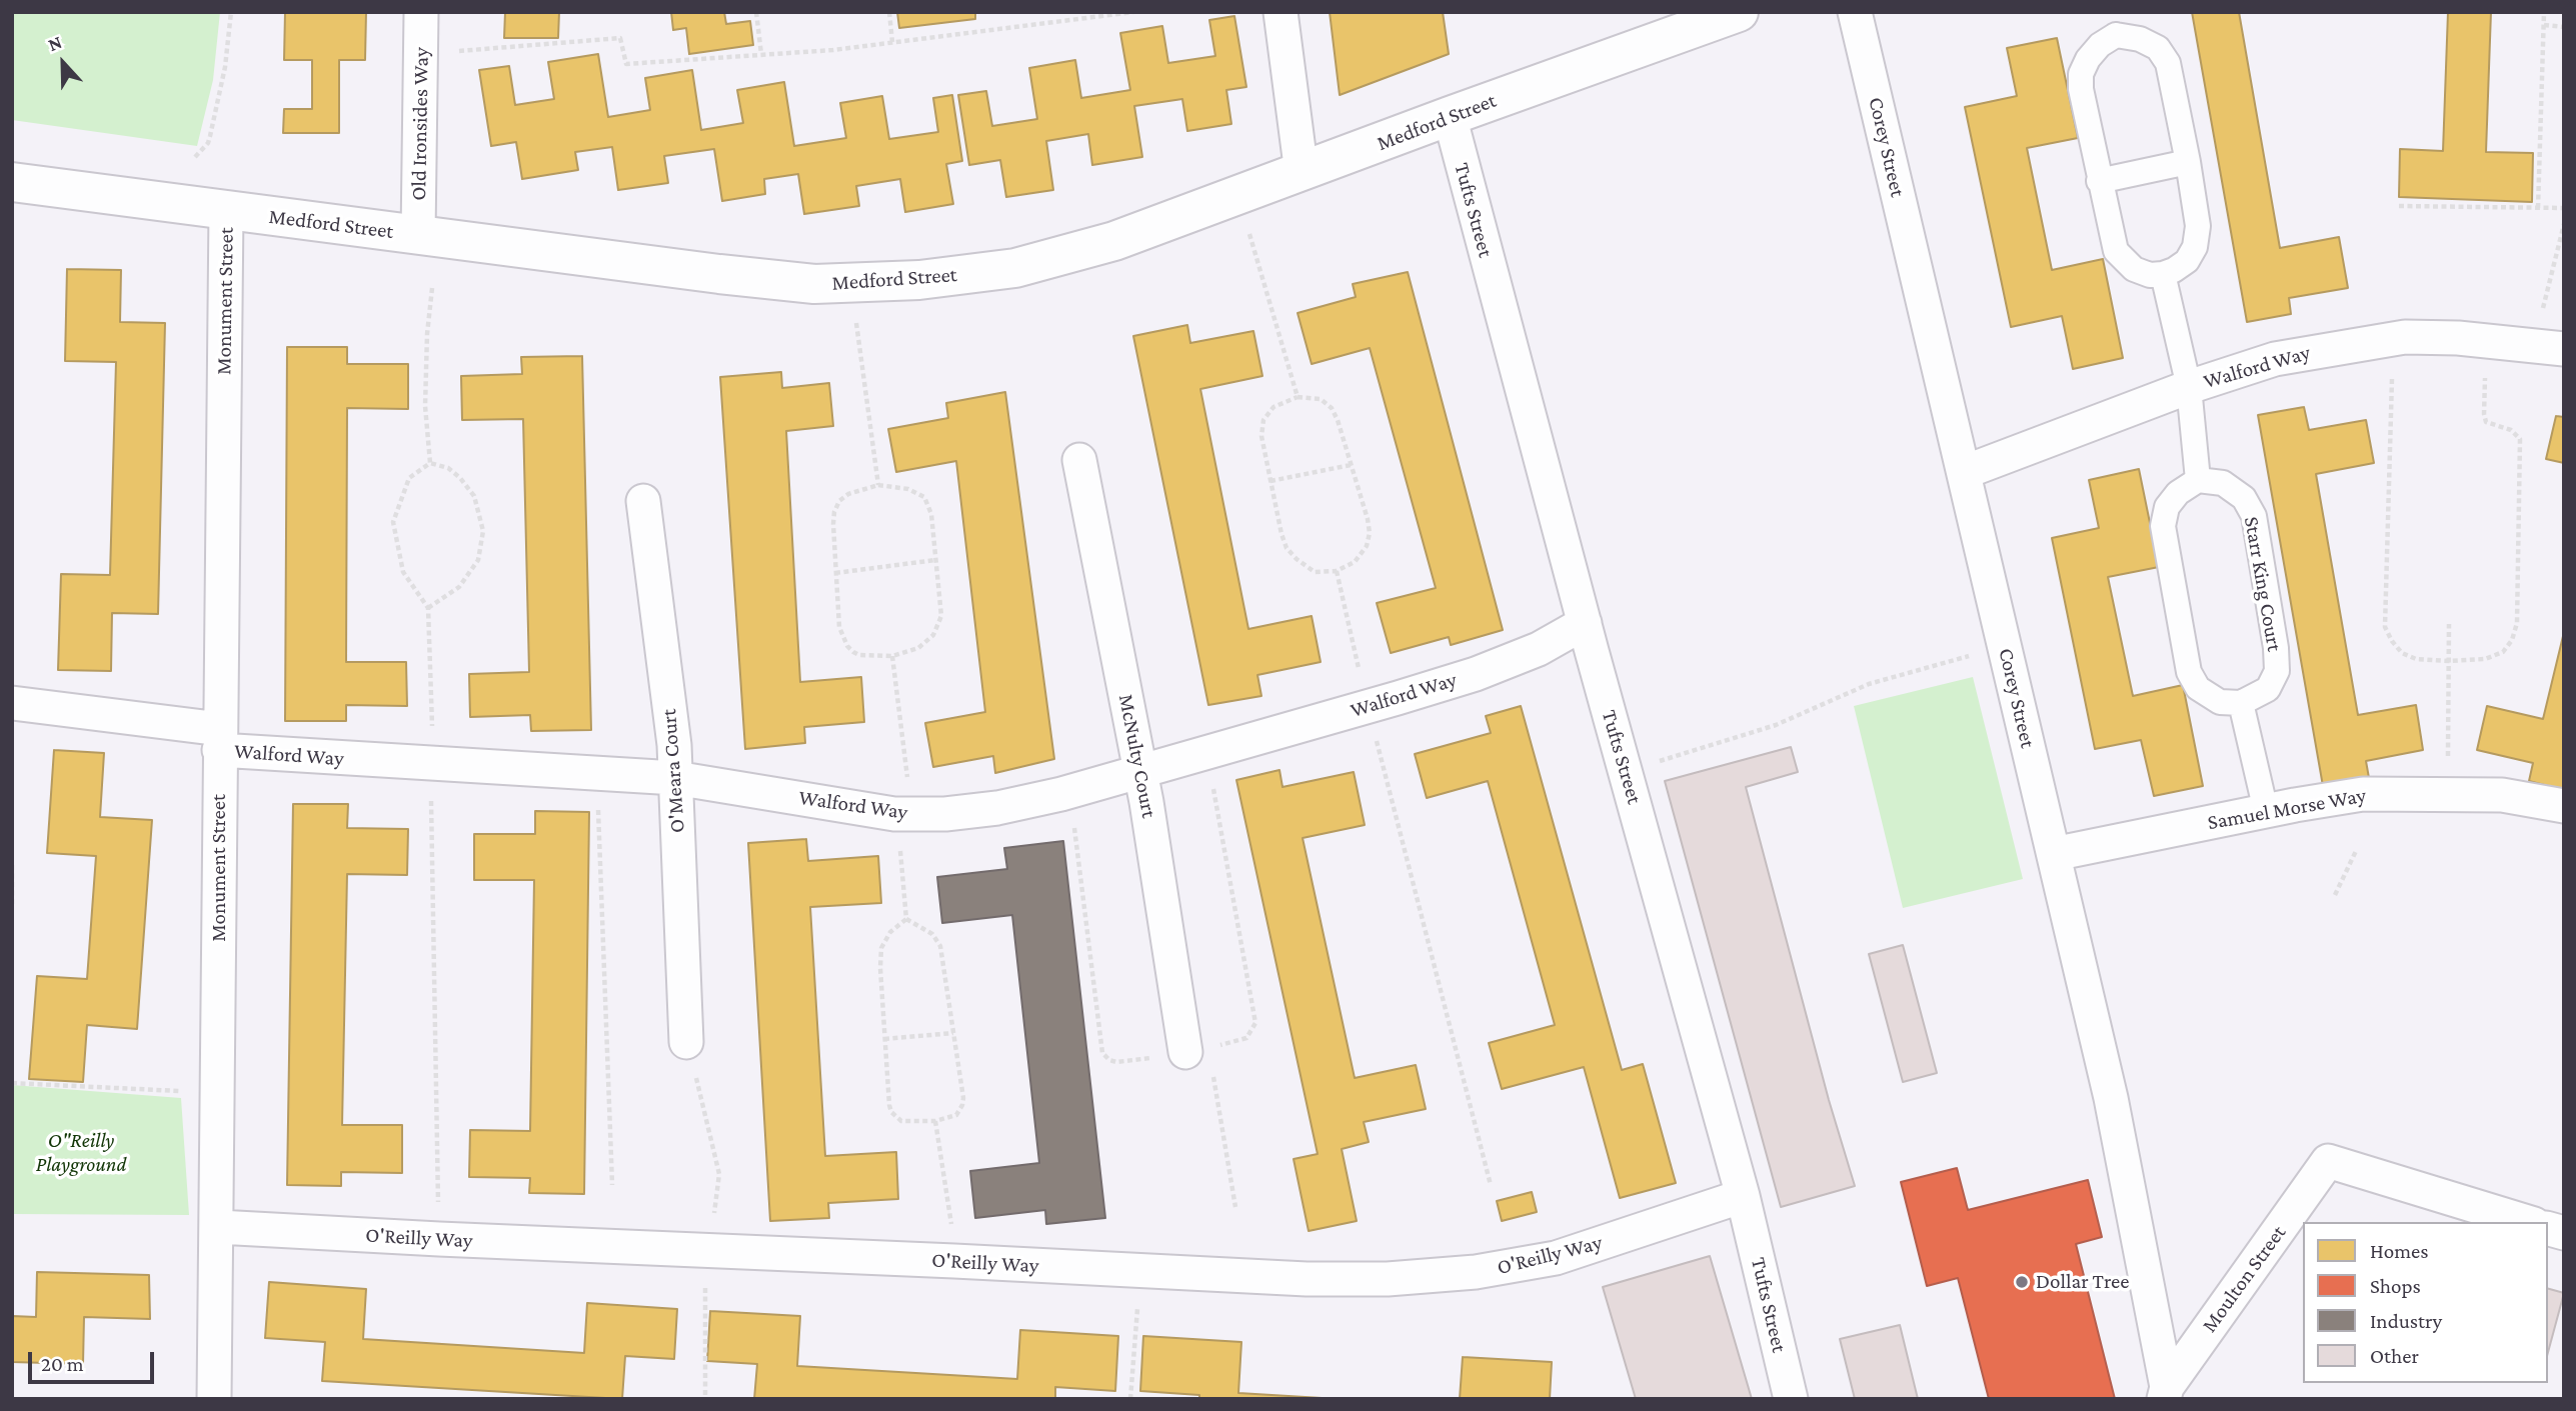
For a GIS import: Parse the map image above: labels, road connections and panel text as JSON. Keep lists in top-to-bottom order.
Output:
{
  "streets": {
    "main road": ["Medford Street"],
    "street": [
      "Old Ironsides Way",
      "Corey Street",
      "Tufts Street",
      "Monument Street",
      "Walford Way",
      "Starr King Court",
      "McNulty Court",
      "O'Meara Court",
      "Samuel Morse Way",
      "O'Reilly Way",
      "Moulton Street"
    ]
  },
  "crossings": [
    ["Medford Street", "Old Ironsides Way"],
    ["Medford Street", "Tufts Street"],
    ["Medford Street", "Monument Street"],
    ["Corey Street", "Walford Way"],
    ["Corey Street", "Samuel Morse Way"],
    ["Corey Street", "Moulton Street"],
    ["Tufts Street", "Walford Way"],
    ["Tufts Street", "O'Reilly Way"],
    ["Monument Street", "Walford Way"],
    ["Monument Street", "O'Reilly Way"],
    ["Walford Way", "McNulty Court"],
    ["Walford Way", "O'Meara Court"]
  ],
  "parks": ["O\"Reilly Playground"],
  "places": ["Dollar Tree"],
  "legend": [
    "Homes",
    "Shops",
    "Industry",
    "Other"
  ],
  "scale_bar": "20 m",
  "north": "top"
}
